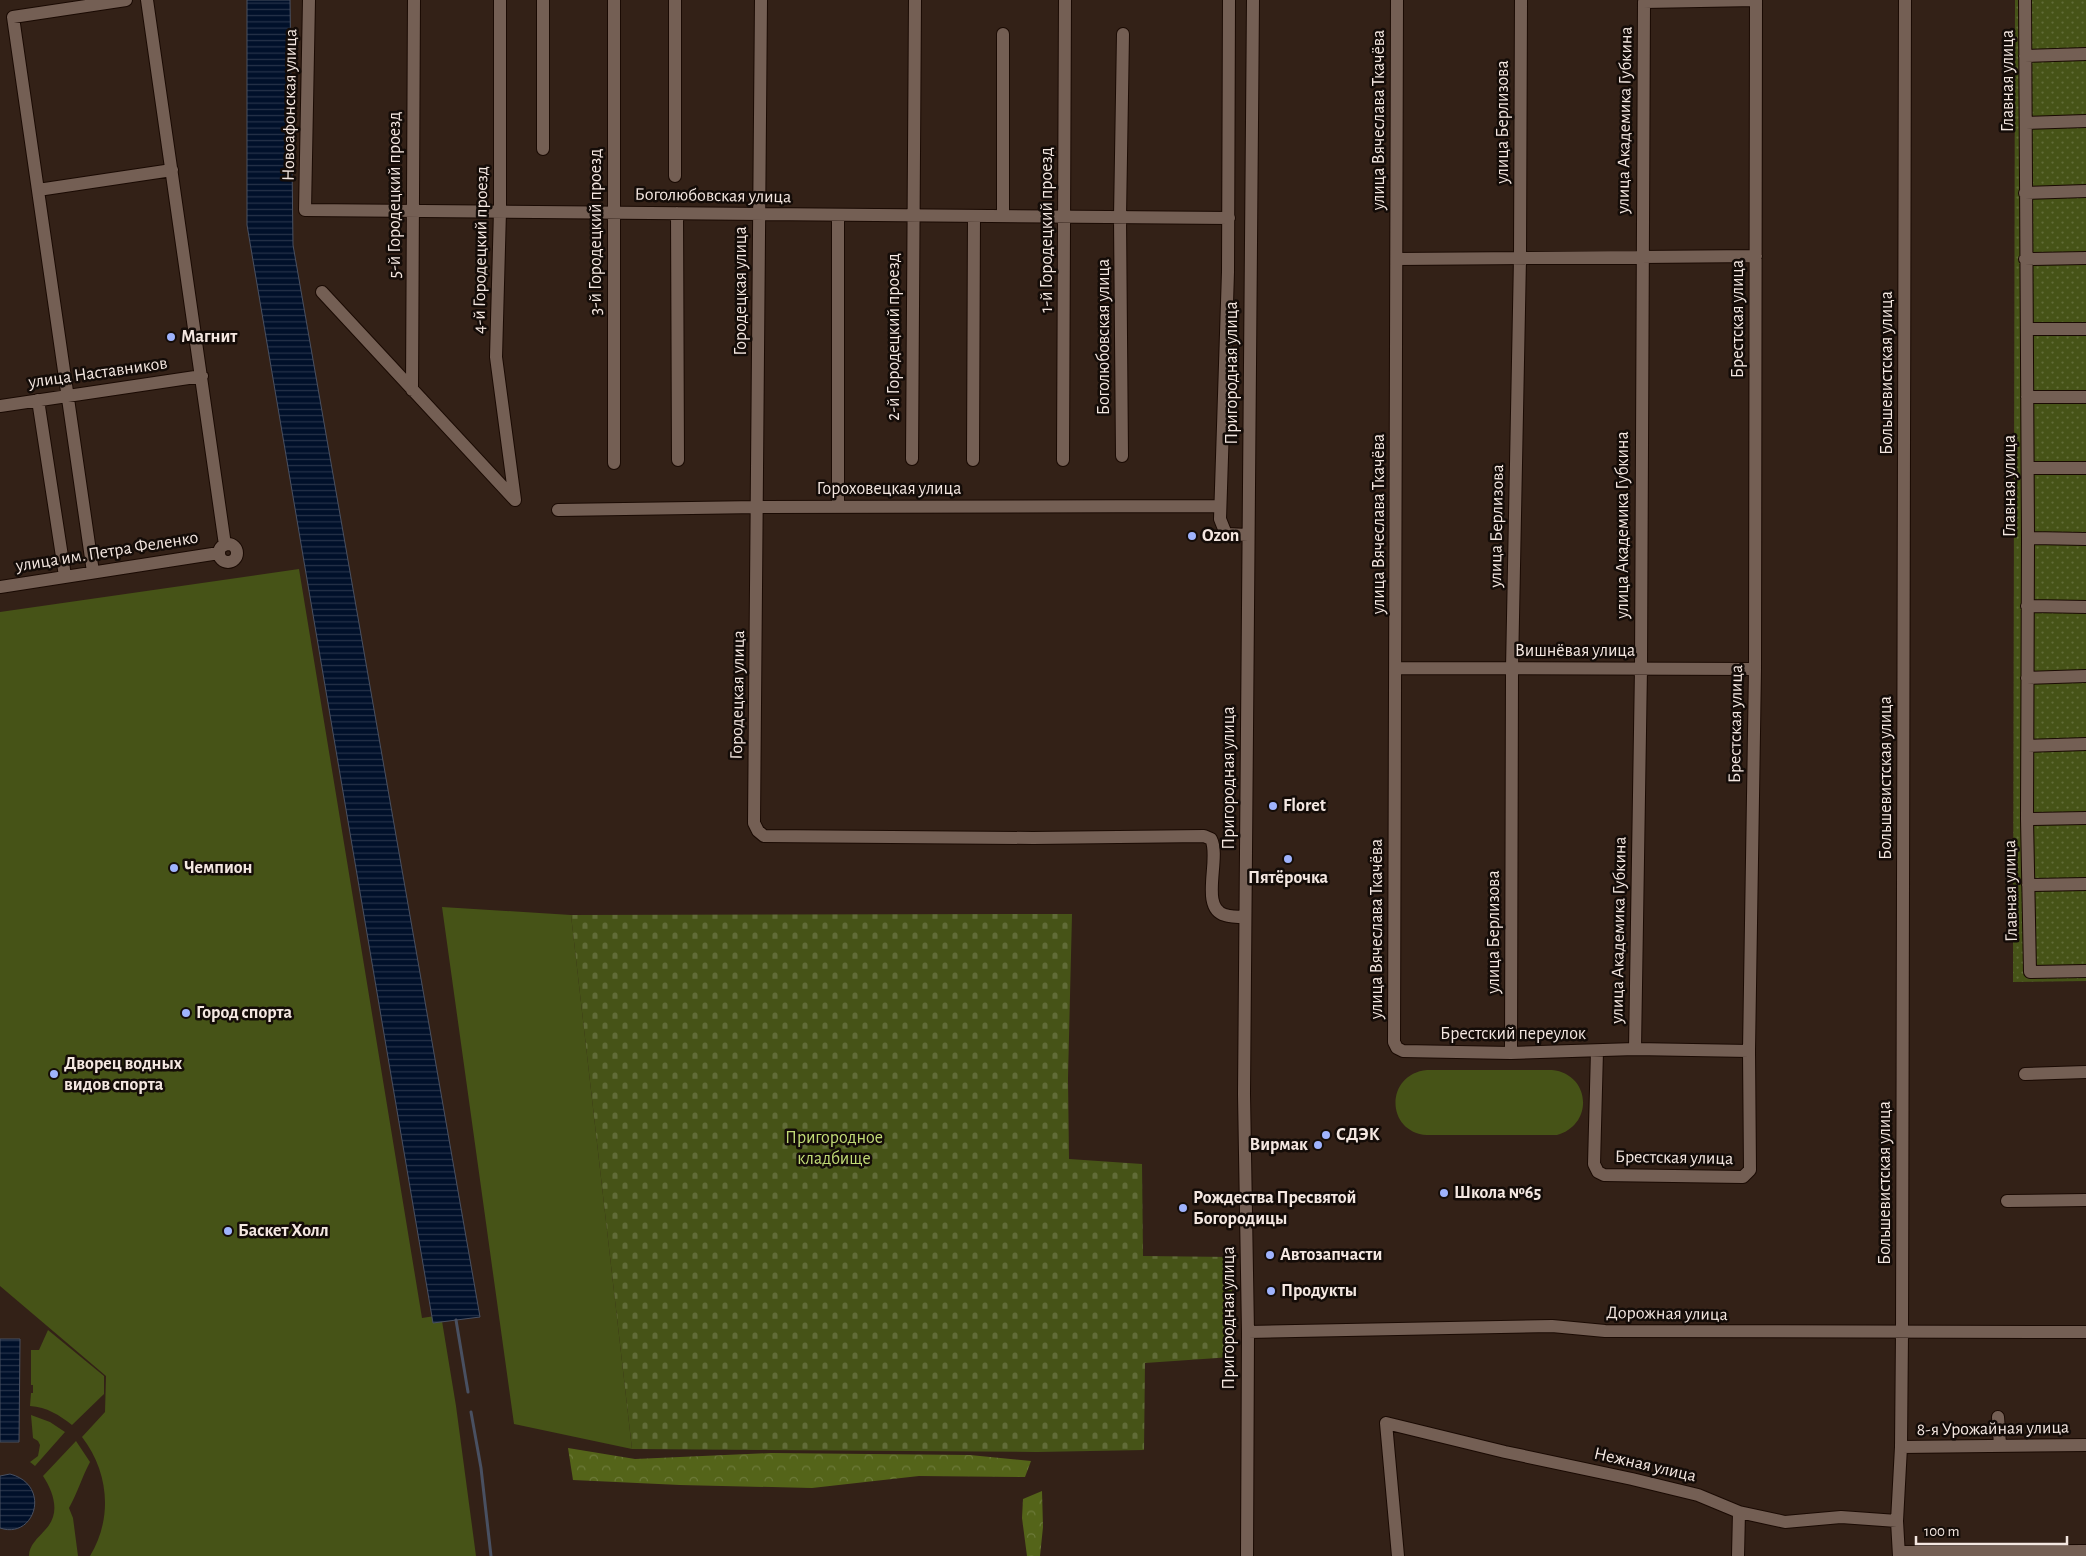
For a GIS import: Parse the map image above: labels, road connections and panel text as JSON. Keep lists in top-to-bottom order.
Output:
{
  "streets": {
    "street": [
      "Главная улица",
      "Новоафонская улица",
      "улица Вячеслава Ткачёва",
      "улица Академика Губкина",
      "улица Берлизова",
      "5-й Городецкий проезд",
      "Боголюбовская улица",
      "1-й Городецкий проезд",
      "3-й Городецкий проезд",
      "4-й Городецкий проезд",
      "Городецкая улица",
      "Брестская улица",
      "2-й Городецкий проезд",
      "улица Наставников",
      "Пригородная улица",
      "Большевистская улица",
      "Гороховецкая улица",
      "улица им. Петра Феленко",
      "Вишнёвая улица",
      "Брестский переулок",
      "Дорожная улица",
      "8-я Урожайная улица",
      "Нежная улица"
    ]
  },
  "crossings": [
    ["Новоафонская улица", "Боголюбовская улица"],
    ["улица Вячеслава Ткачёва", "Вишнёвая улица"],
    ["улица Вячеслава Ткачёва", "Брестский переулок"],
    ["улица Академика Губкина", "Брестская улица"],
    ["улица Академика Губкина", "Вишнёвая улица"],
    ["улица Академика Губкина", "Брестский переулок"],
    ["улица Берлизова", "Вишнёвая улица"],
    ["улица Берлизова", "Брестский переулок"],
    ["5-й Городецкий проезд", "Боголюбовская улица"],
    ["5-й Городецкий проезд", "4-й Городецкий проезд"],
    ["Боголюбовская улица", "1-й Городецкий проезд"],
    ["Боголюбовская улица", "3-й Городецкий проезд"],
    ["Боголюбовская улица", "4-й Городецкий проезд"],
    ["Боголюбовская улица", "Городецкая улица"],
    ["Боголюбовская улица", "2-й Городецкий проезд"],
    ["Городецкая улица", "Пригородная улица"],
    ["Городецкая улица", "Гороховецкая улица"],
    ["Брестская улица", "Вишнёвая улица"],
    ["Брестская улица", "Брестский переулок"],
    ["улица Наставников", "улица им. Петра Феленко"],
    ["Пригородная улица", "Дорожная улица"],
    ["Большевистская улица", "Дорожная улица"],
    ["Большевистская улица", "8-я Урожайная улица"],
    ["Большевистская улица", "Нежная улица"]
  ],
  "parks": ["Пригородное кладбище"],
  "places": [
    "Магнит",
    "Ozon",
    "Floret",
    "Пятёрочка",
    "Чемпион",
    "Город спорта",
    "Дворец водных видов спорта",
    "СДЭК",
    "Вирмак",
    "Школа №65",
    "Рождества Пресвятой Богородицы",
    "Баскет Холл",
    "Автозапчасти",
    "Продукты"
  ],
  "scale_bar": "100 m"
}
